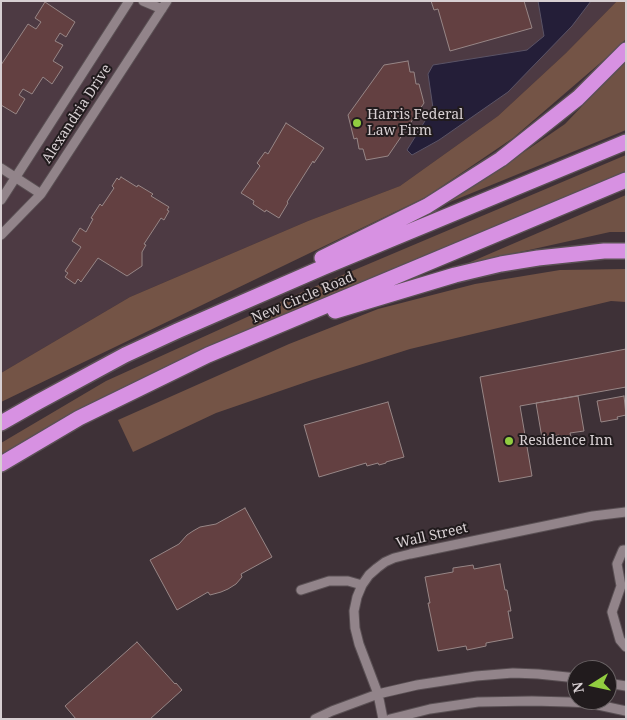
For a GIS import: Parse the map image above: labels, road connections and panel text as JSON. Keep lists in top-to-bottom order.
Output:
{
  "streets": {
    "highway": ["New Circle Road"],
    "street": ["Alexandria Drive", "Wall Street"]
  },
  "places": ["Harris Federal Law Firm", "Residence Inn"],
  "north": "left"
}
